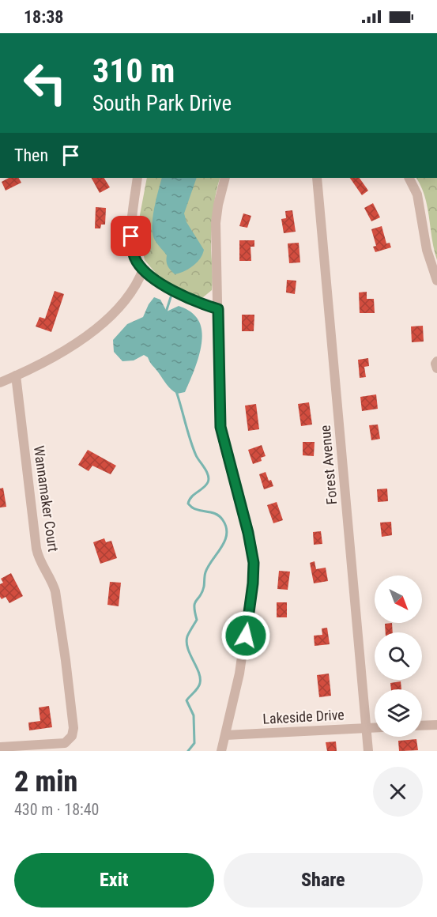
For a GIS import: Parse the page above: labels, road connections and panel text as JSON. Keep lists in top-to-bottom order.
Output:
{
  "streets": {
    "street": ["Forest Avenue", "Wannamaker Court", "Lakeside Drive"]
  },
  "crossings": [
    ["Forest Avenue", "Lakeside Drive"]
  ],
  "north": "bottom right",
  "page": {
    "status": "18:38",
    "turn": ["310 m", "South Park Drive"],
    "then": "Then",
    "heading": ["2 min", "430 m · 18:40"],
    "buttons": ["Exit", "Share"]
  }
}
